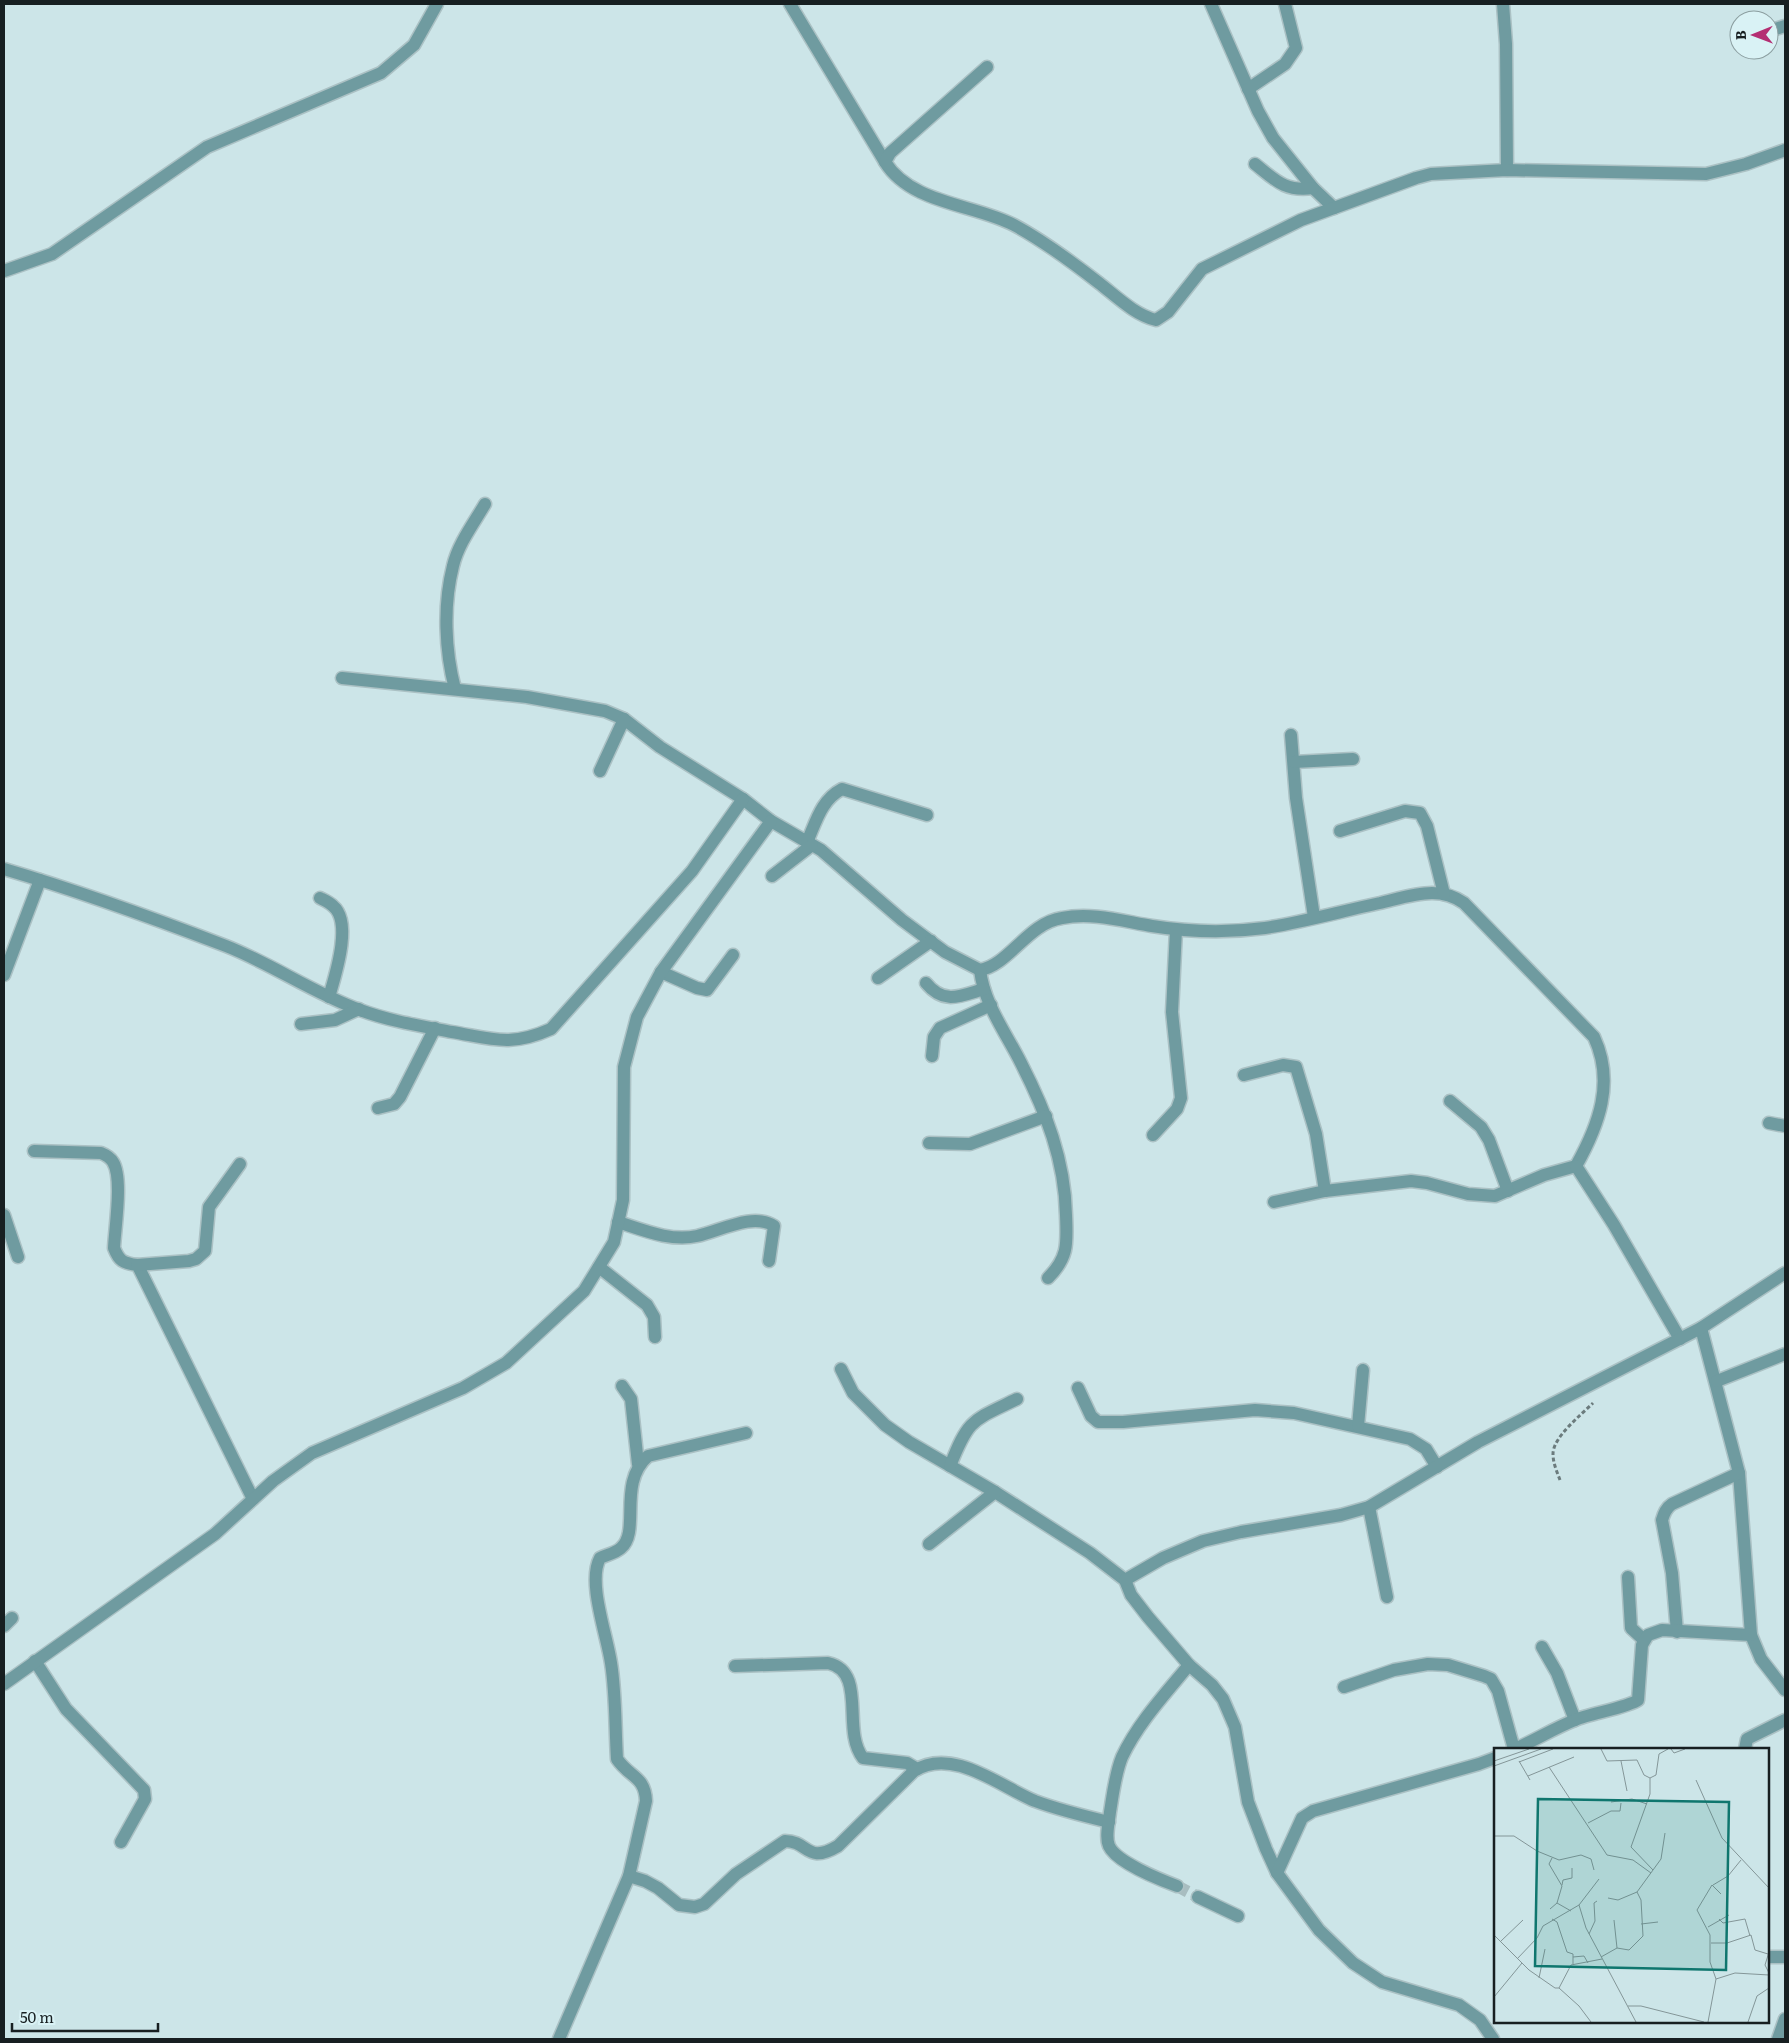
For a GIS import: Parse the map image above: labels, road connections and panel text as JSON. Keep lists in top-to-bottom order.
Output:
{
  "scale_bar": "50 m",
  "north": "left"
}
